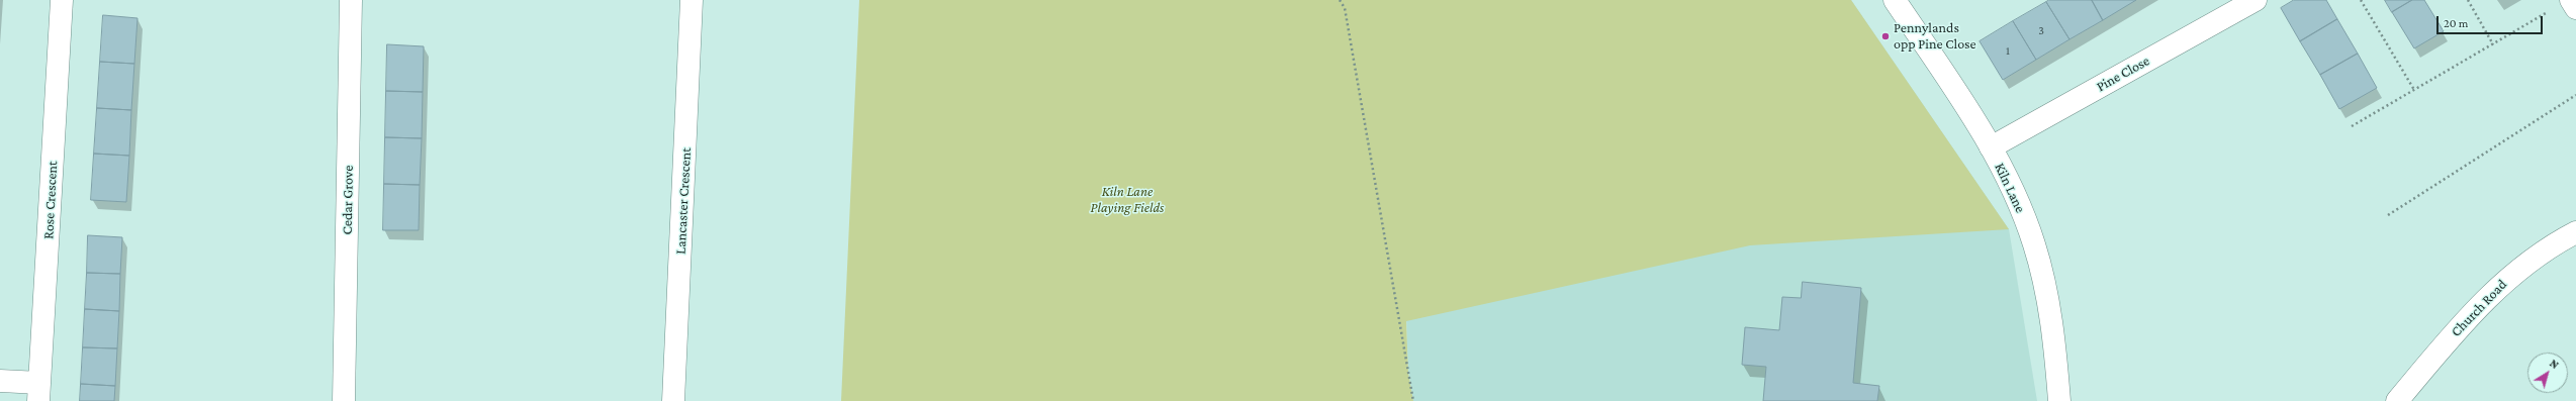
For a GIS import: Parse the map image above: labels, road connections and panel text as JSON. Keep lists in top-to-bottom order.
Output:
{
  "streets": {
    "street": [
      "Pine Close",
      "Kiln Lane",
      "Rose Crescent",
      "Cedar Grove",
      "Lancaster Crescent",
      "Church Road"
    ]
  },
  "crossings": [
    ["Pine Close", "Kiln Lane"]
  ],
  "parks": ["Kiln Lane Playing Fields"],
  "places": ["Pennylands opp Pine Close"],
  "house_numbers": ["3", "1"],
  "scale_bar": "20 m",
  "north": "top right"
}
